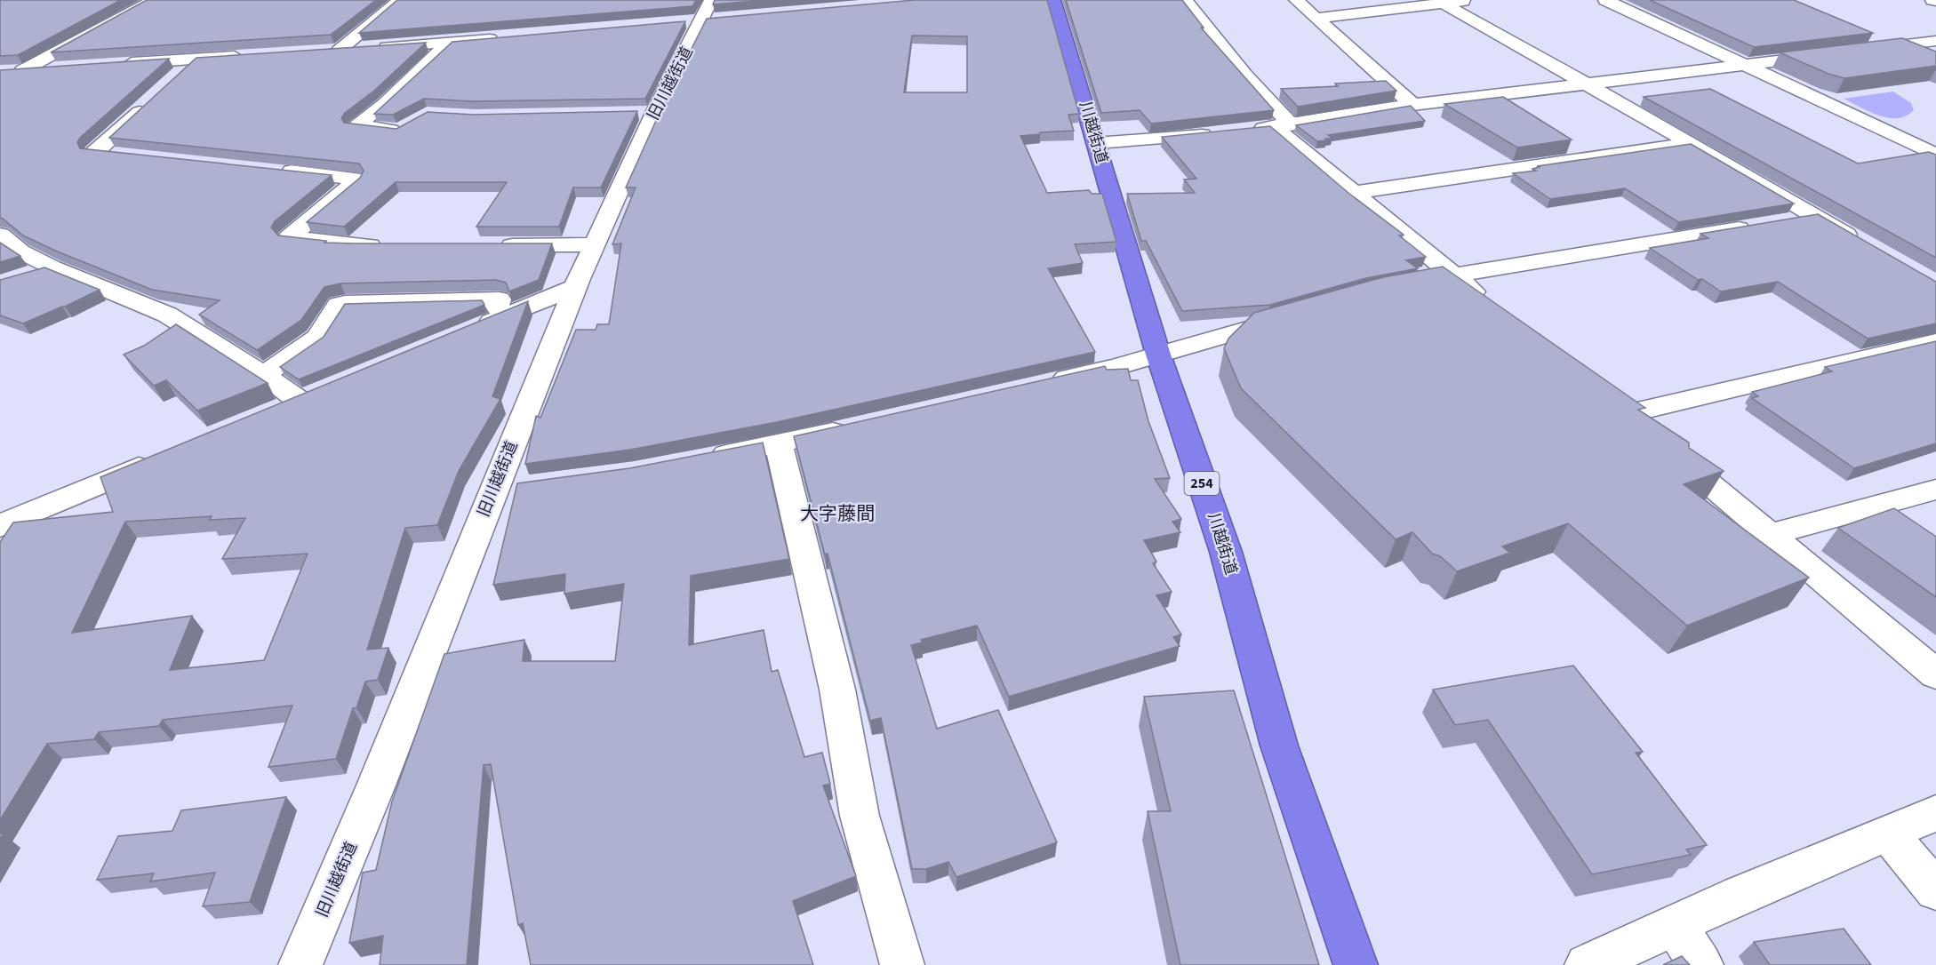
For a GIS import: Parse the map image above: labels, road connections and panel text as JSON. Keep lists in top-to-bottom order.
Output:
{
  "streets": {
    "highway": ["川越街道", "254"],
    "street": ["旧川越街道"]
  },
  "districts": ["大字藤間"]
}
